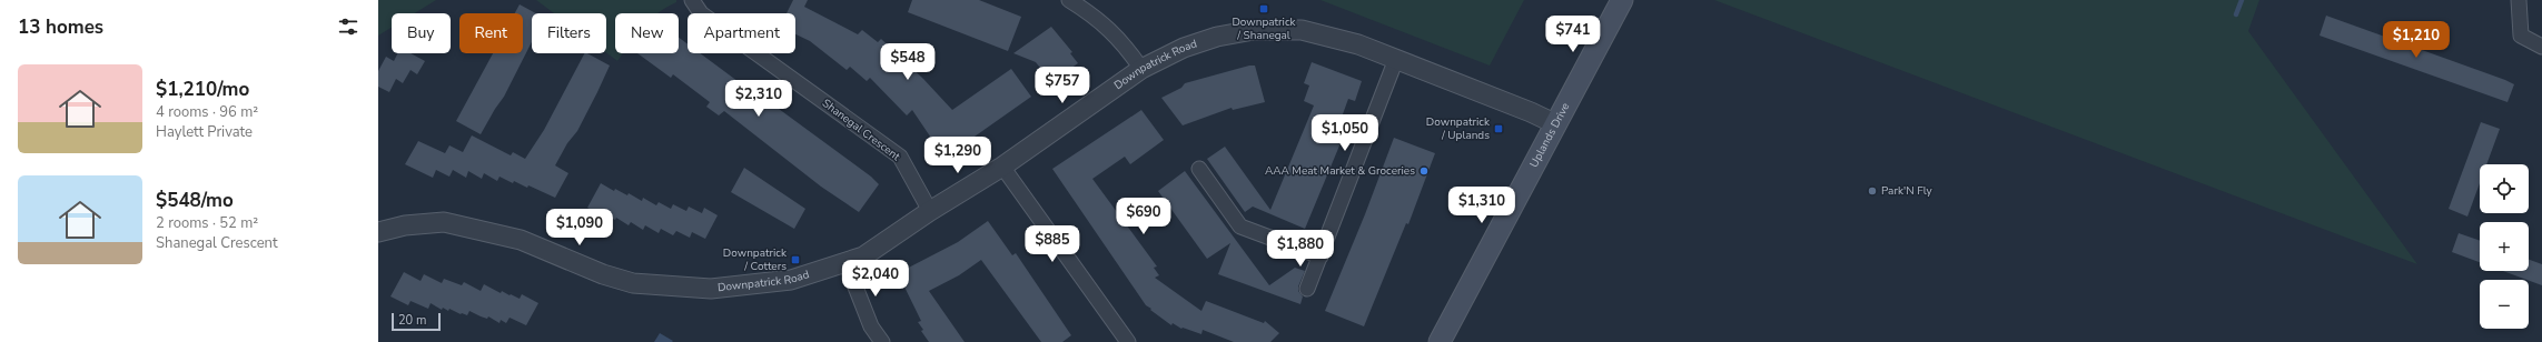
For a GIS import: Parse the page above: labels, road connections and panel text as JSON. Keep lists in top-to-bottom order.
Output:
{
  "streets": {
    "main road": ["Uplands Drive"],
    "street": ["Downpatrick Road", "Shanegal Crescent"]
  },
  "crossings": [
    ["Downpatrick Road", "Shanegal Crescent"],
    ["Downpatrick Road", "Uplands Drive"]
  ],
  "places": {
    "transit": ["Downpatrick / Shanegal", "Downpatrick / Uplands", "Downpatrick / Cotters"],
    "other": ["AAA Meat Market & Groceries", "Park'N Fly"]
  },
  "scale_bar": "20 m",
  "page": {
    "heading": "13 homes",
    "chip": [
      "Buy",
      "Rent",
      "Filters",
      "New",
      "Apartment"
    ],
    "price": [
      "$741",
      "$1,210",
      "$548",
      "$757",
      "$2,310",
      "$1,050",
      "$1,290",
      "$1,310",
      "$690",
      "$1,090",
      "$885",
      "$1,880",
      "$2,040"
    ],
    "list": [
      {
        "name": "$1,210/mo",
        "note": "4 rooms · 96 m² · Haylett Private"
      },
      {
        "name": "$548/mo",
        "note": "2 rooms · 52 m² · Shanegal Crescent"
      }
    ],
    "map_buttons": ["+", "−"],
    "scale": "20 m"
  }
}
